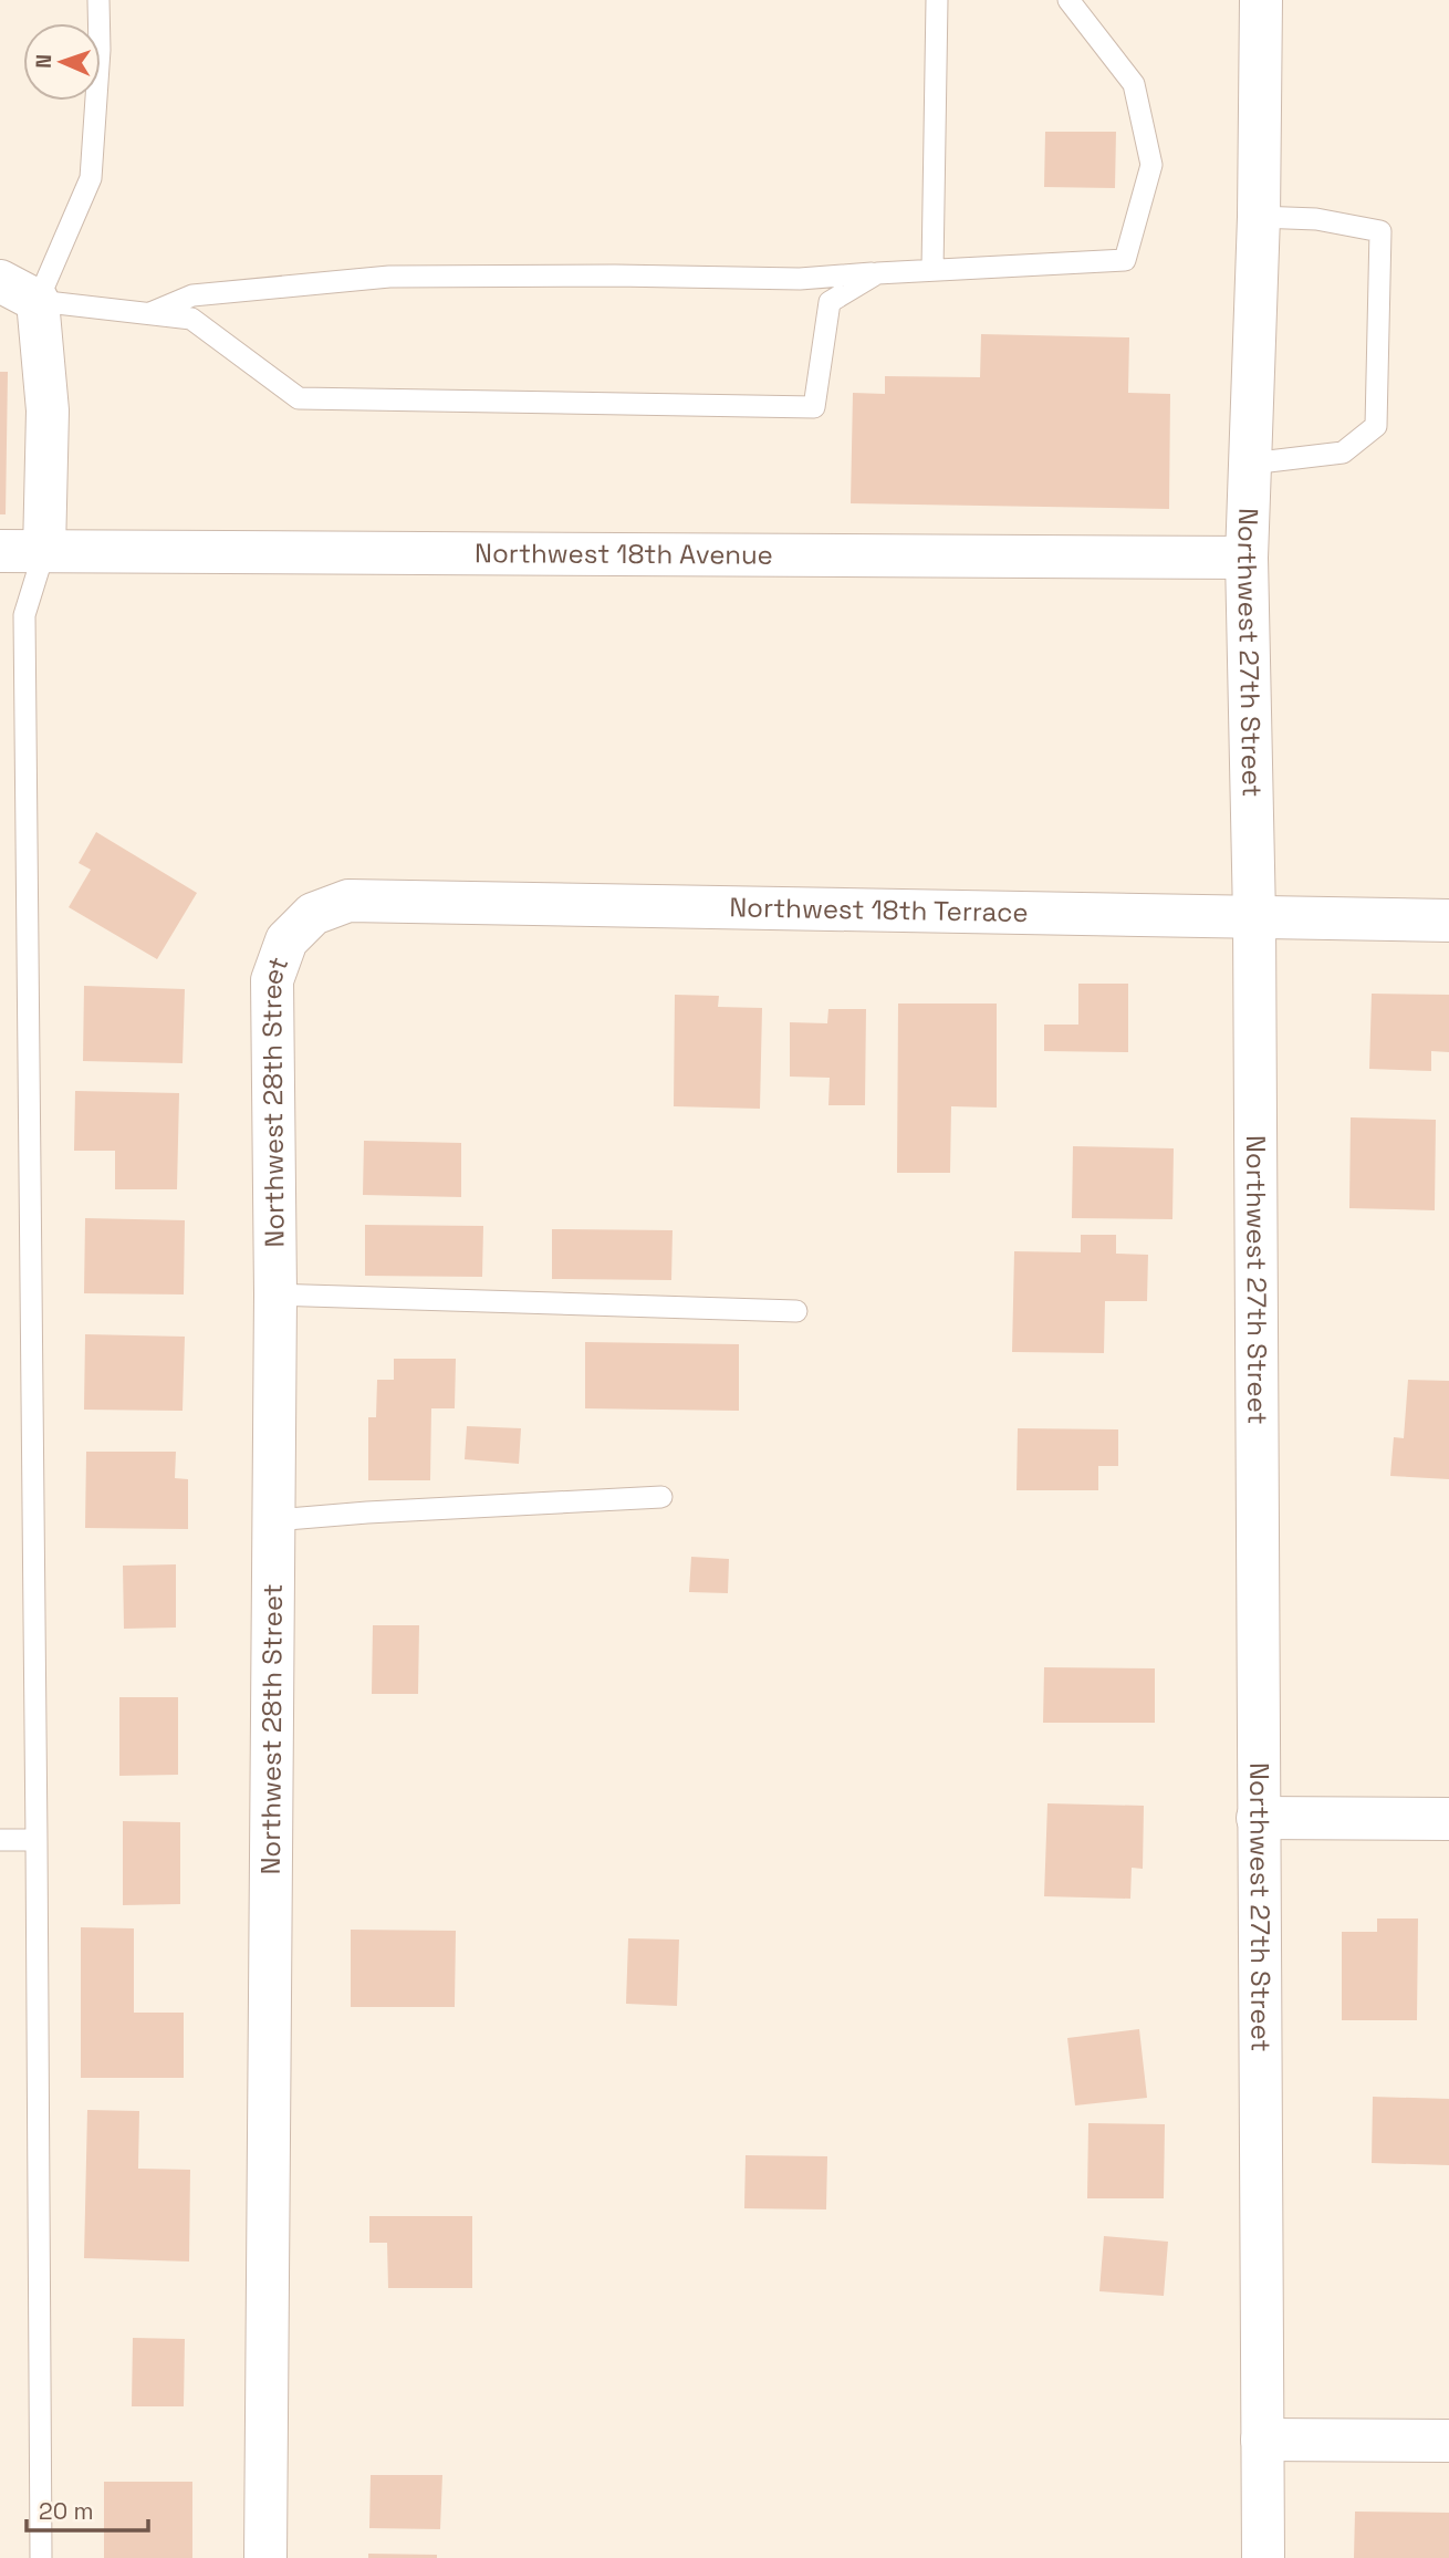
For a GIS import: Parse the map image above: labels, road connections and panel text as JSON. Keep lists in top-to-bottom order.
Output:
{
  "streets": {
    "street": [
      "Northwest 18th Avenue",
      "Northwest 27th Street",
      "Northwest 18th Terrace",
      "Northwest 28th Street"
    ]
  },
  "crossings": [
    ["Northwest 18th Avenue", "Northwest 27th Street"],
    ["Northwest 27th Street", "Northwest 18th Terrace"],
    ["Northwest 18th Terrace", "Northwest 28th Street"]
  ],
  "scale_bar": "20 m",
  "north": "left"
}
